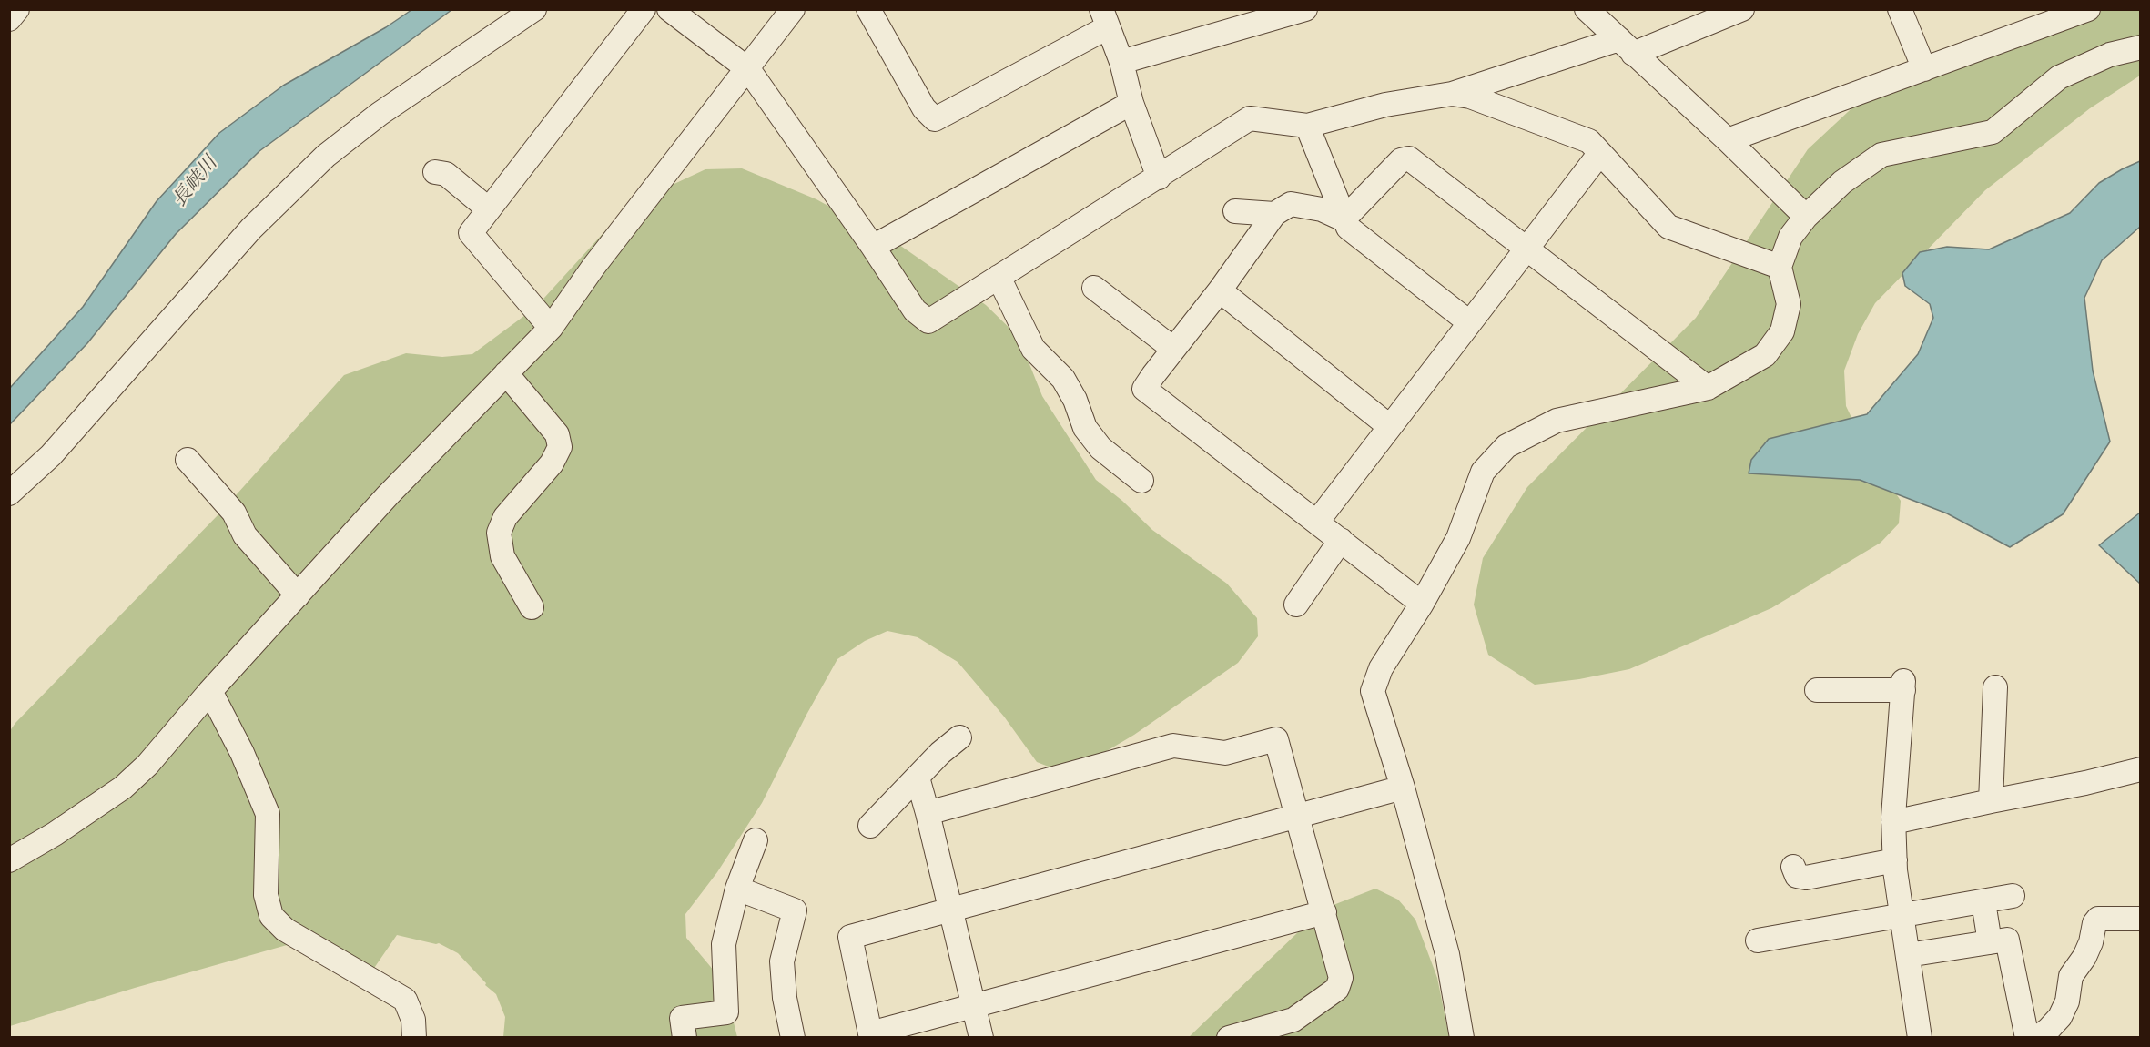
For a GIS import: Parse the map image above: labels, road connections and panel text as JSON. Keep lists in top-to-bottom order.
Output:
{
  "water": ["長峡川"]
}
